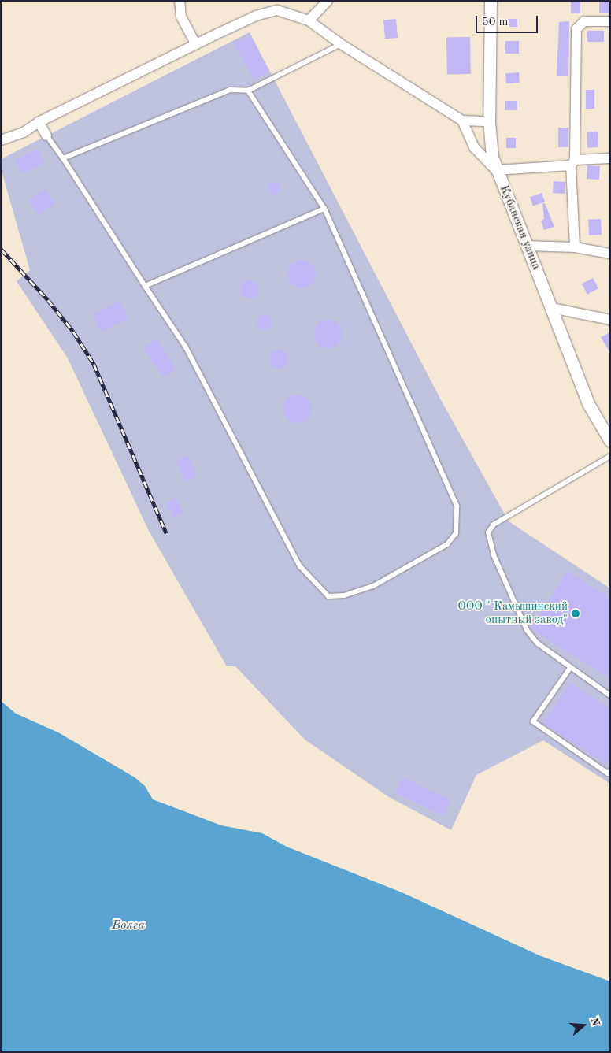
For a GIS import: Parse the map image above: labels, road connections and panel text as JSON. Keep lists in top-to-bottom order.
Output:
{
  "streets": {
    "street": ["Кубанская улица"]
  },
  "water": ["Волга"],
  "places": ["ООО \" Камышинский опытный завод\""],
  "scale_bar": "50 m",
  "north": "right"
}
